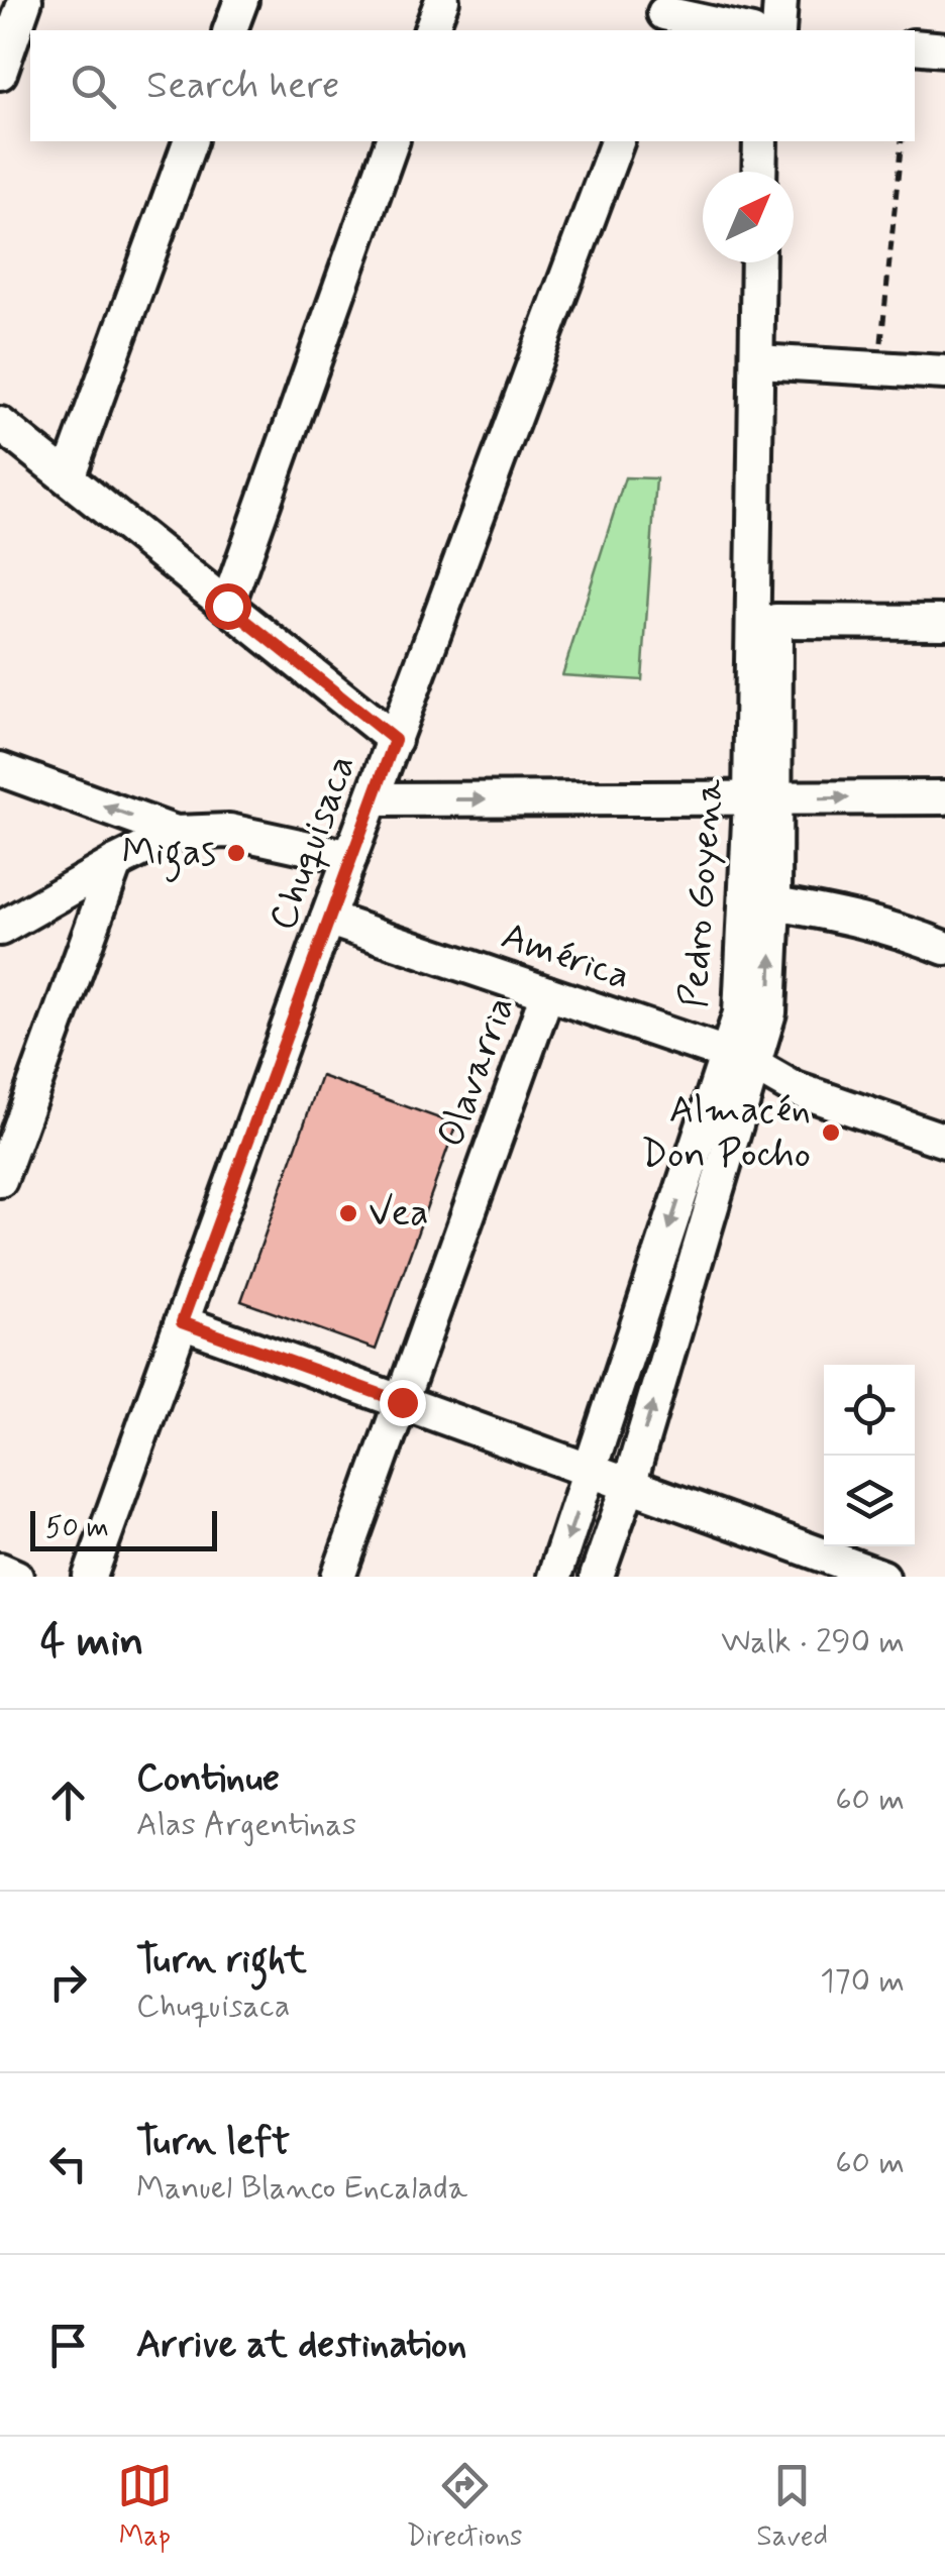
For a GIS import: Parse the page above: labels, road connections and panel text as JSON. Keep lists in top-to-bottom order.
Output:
{
  "streets": {
    "street": [
      "Chuquisaca",
      "Pedro Goyena",
      "América",
      "Olavarria"
    ]
  },
  "crossings": [
    ["Chuquisaca", "América"],
    ["Pedro Goyena", "América"],
    ["América", "Olavarria"]
  ],
  "places": ["Migas", "Almacén Don Pocho", "Vea"],
  "scale_bar": "50 m",
  "north": "top right",
  "page": {
    "search": "Search here",
    "scale": "50 m",
    "heading": ["4 min", "Walk · 290 m"],
    "list": [
      ["Continue", "Alas Argentinas", "60 m"],
      ["Turn right", "Chuquisaca", "170 m"],
      ["Turn left", "Manuel Blanco Encalada", "60 m"],
      "Arrive at destination"
    ],
    "nav": ["Map", "Directions", "Saved"]
  }
}
